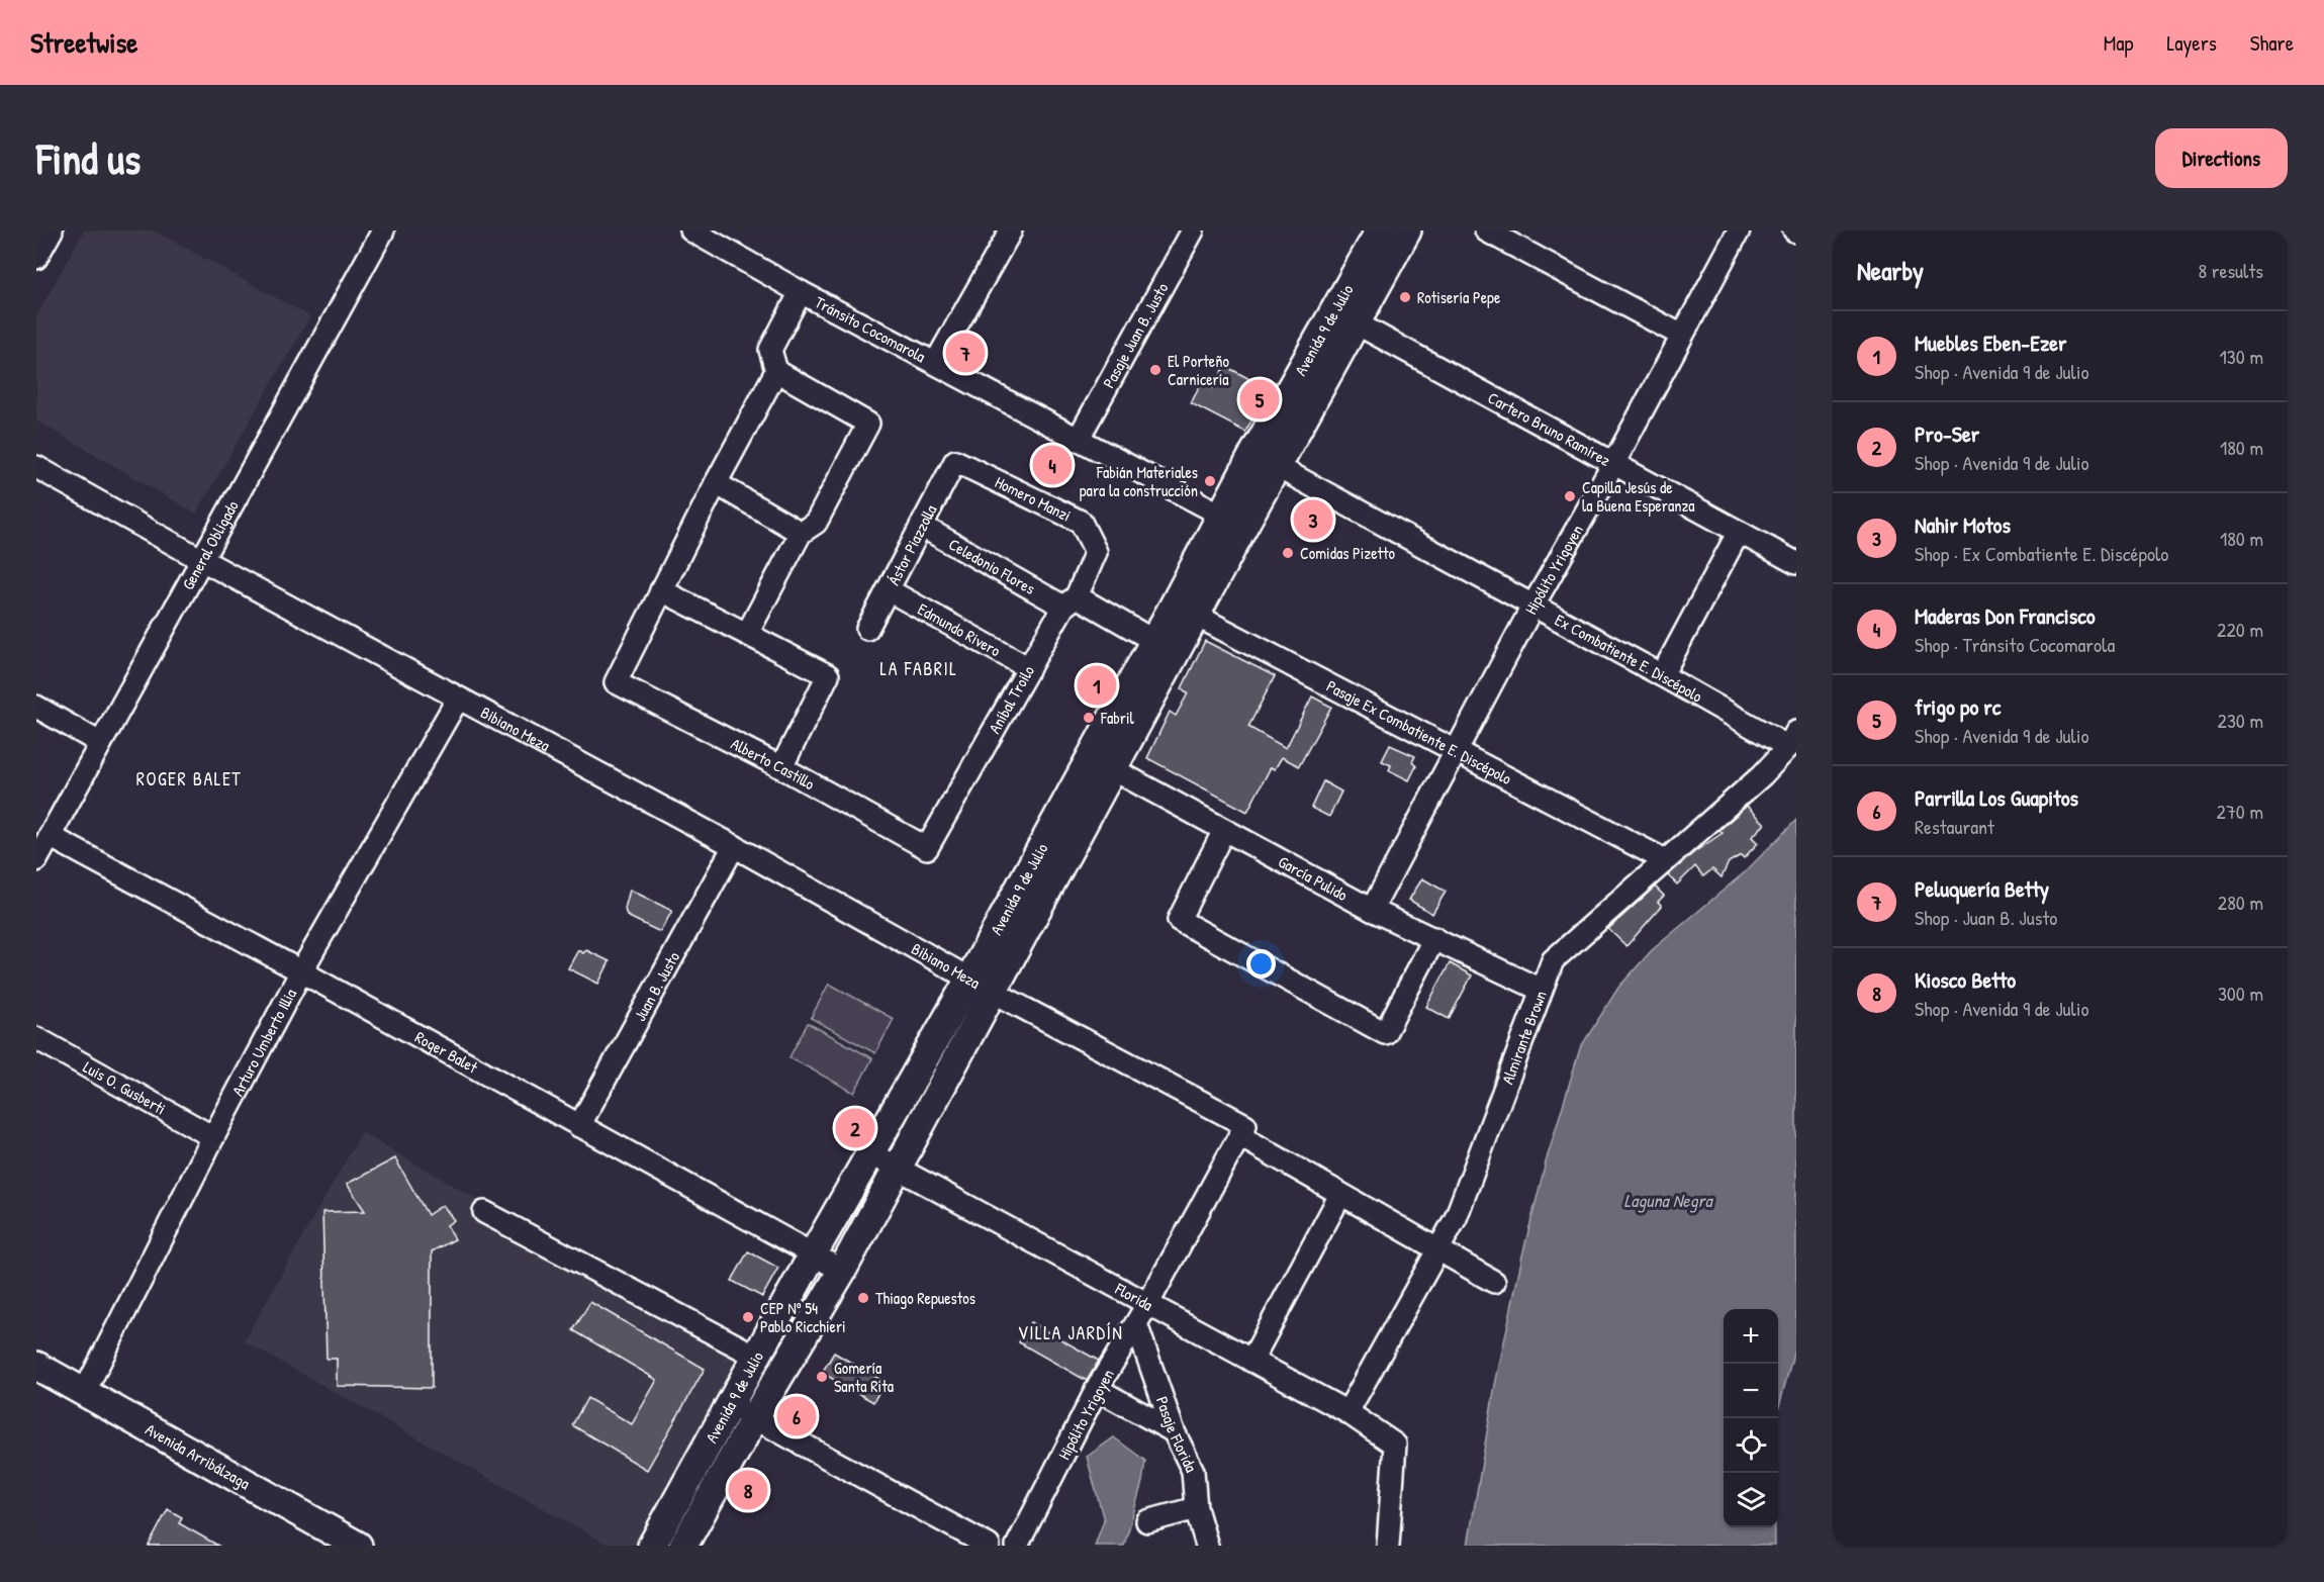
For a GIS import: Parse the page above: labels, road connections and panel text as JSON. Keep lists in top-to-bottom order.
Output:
{
  "streets": {
    "main road": ["Avenida 9 de Julio", "Avenida Arribálzaga"],
    "street": [
      "Tránsito Cocomarola",
      "Pasaje Juan B. Justo",
      "Cartero Bruno Ramírez",
      "Homero Manzi",
      "Ástor Piazzolla",
      "General Obligado",
      "Celedonio Flores",
      "Hipólito Yrigoyen",
      "Edmundo Rivero",
      "Ex Combatiente E. Discépolo",
      "Aníbal Troilo",
      "Bibiano Meza",
      "Pasaje Ex Combatiente E. Discépolo",
      "Alberto Castillo",
      "García Pulido",
      "Juan B. Justo",
      "Almirante Brown",
      "Arturo Umberto Illia",
      "Roger Balet",
      "Luis O. Gusberti",
      "Florida",
      "Pasaje Florida"
    ]
  },
  "crossings": [
    ["Tránsito Cocomarola", "Avenida 9 de Julio"],
    ["Tránsito Cocomarola", "Pasaje Juan B. Justo"],
    ["Avenida 9 de Julio", "Cartero Bruno Ramírez"],
    ["Avenida 9 de Julio", "Celedonio Flores"],
    ["Avenida 9 de Julio", "Ex Combatiente E. Discépolo"],
    ["Avenida 9 de Julio", "Bibiano Meza"],
    ["Avenida 9 de Julio", "Pasaje Ex Combatiente E. Discépolo"],
    ["Avenida 9 de Julio", "García Pulido"],
    ["Avenida 9 de Julio", "Roger Balet"],
    ["Avenida 9 de Julio", "Florida"],
    ["Cartero Bruno Ramírez", "Hipólito Yrigoyen"],
    ["Homero Manzi", "Ástor Piazzolla"],
    ["Homero Manzi", "Aníbal Troilo"],
    ["Ástor Piazzolla", "Celedonio Flores"],
    ["Ástor Piazzolla", "Edmundo Rivero"],
    ["General Obligado", "Bibiano Meza"],
    ["General Obligado", "Roger Balet"],
    ["Celedonio Flores", "Aníbal Troilo"],
    ["Hipólito Yrigoyen", "Ex Combatiente E. Discépolo"],
    ["Hipólito Yrigoyen", "Bibiano Meza"],
    ["Hipólito Yrigoyen", "Pasaje Ex Combatiente E. Discépolo"],
    ["Hipólito Yrigoyen", "García Pulido"],
    ["Hipólito Yrigoyen", "Florida"],
    ["Hipólito Yrigoyen", "Pasaje Florida"],
    ["Edmundo Rivero", "Aníbal Troilo"],
    ["Ex Combatiente E. Discépolo", "Almirante Brown"],
    ["Aníbal Troilo", "Alberto Castillo"],
    ["Bibiano Meza", "Juan B. Justo"],
    ["Bibiano Meza", "Almirante Brown"],
    ["Bibiano Meza", "Arturo Umberto Illia"],
    ["Pasaje Ex Combatiente E. Discépolo", "Almirante Brown"],
    ["García Pulido", "Almirante Brown"],
    ["Juan B. Justo", "Roger Balet"],
    ["Almirante Brown", "Florida"],
    ["Arturo Umberto Illia", "Roger Balet"],
    ["Arturo Umberto Illia", "Luis O. Gusberti"],
    ["Arturo Umberto Illia", "Avenida Arribálzaga"]
  ],
  "districts": ["LA FABRIL", "ROGER BALET", "VILLA JARDÍN"],
  "water": ["Laguna Negra"],
  "places": [
    "Rotisería Pepe",
    "El Porteño Carnicería",
    "Fabián Materiales para la construcción",
    "Capilla Jesús de la Buena Esperanza",
    "Comidas Pizetto",
    "Fabril",
    "Thiago Repuestos",
    "CEP Nº 54 Pablo Ricchieri",
    "Gomería Santa Rita"
  ],
  "page": {
    "header": "Streetwise",
    "nav": ["Map", "Layers", "Share"],
    "buttons": "Directions",
    "title": "Find us",
    "heading": ["Nearby", "8 results"],
    "list": [
      {
        "mark": "1",
        "name": "Muebles Eben-Ezer",
        "note": "Shop · Avenida 9 de Julio",
        "value": "130 m"
      },
      {
        "mark": "2",
        "name": "Pro-Ser",
        "note": "Shop · Avenida 9 de Julio",
        "value": "180 m"
      },
      {
        "mark": "3",
        "name": "Nahir Motos",
        "note": "Shop · Ex Combatiente E. Discépolo",
        "value": "180 m"
      },
      {
        "mark": "4",
        "name": "Maderas Don Francisco",
        "note": "Shop · Tránsito Cocomarola",
        "value": "220 m"
      },
      {
        "mark": "5",
        "name": "frigo po rc",
        "note": "Shop · Avenida 9 de Julio",
        "value": "230 m"
      },
      {
        "mark": "6",
        "name": "Parrilla Los Guapitos",
        "note": "Restaurant",
        "value": "270 m"
      },
      {
        "mark": "7",
        "name": "Peluquería Betty",
        "note": "Shop · Juan B. Justo",
        "value": "280 m"
      },
      {
        "mark": "8",
        "name": "Kiosco Betto",
        "note": "Shop · Avenida 9 de Julio",
        "value": "300 m"
      }
    ],
    "pins": [
      "7",
      "5",
      "4",
      "3",
      "1",
      "2",
      "6",
      "8"
    ],
    "map_buttons": ["+", "−"]
  }
}
